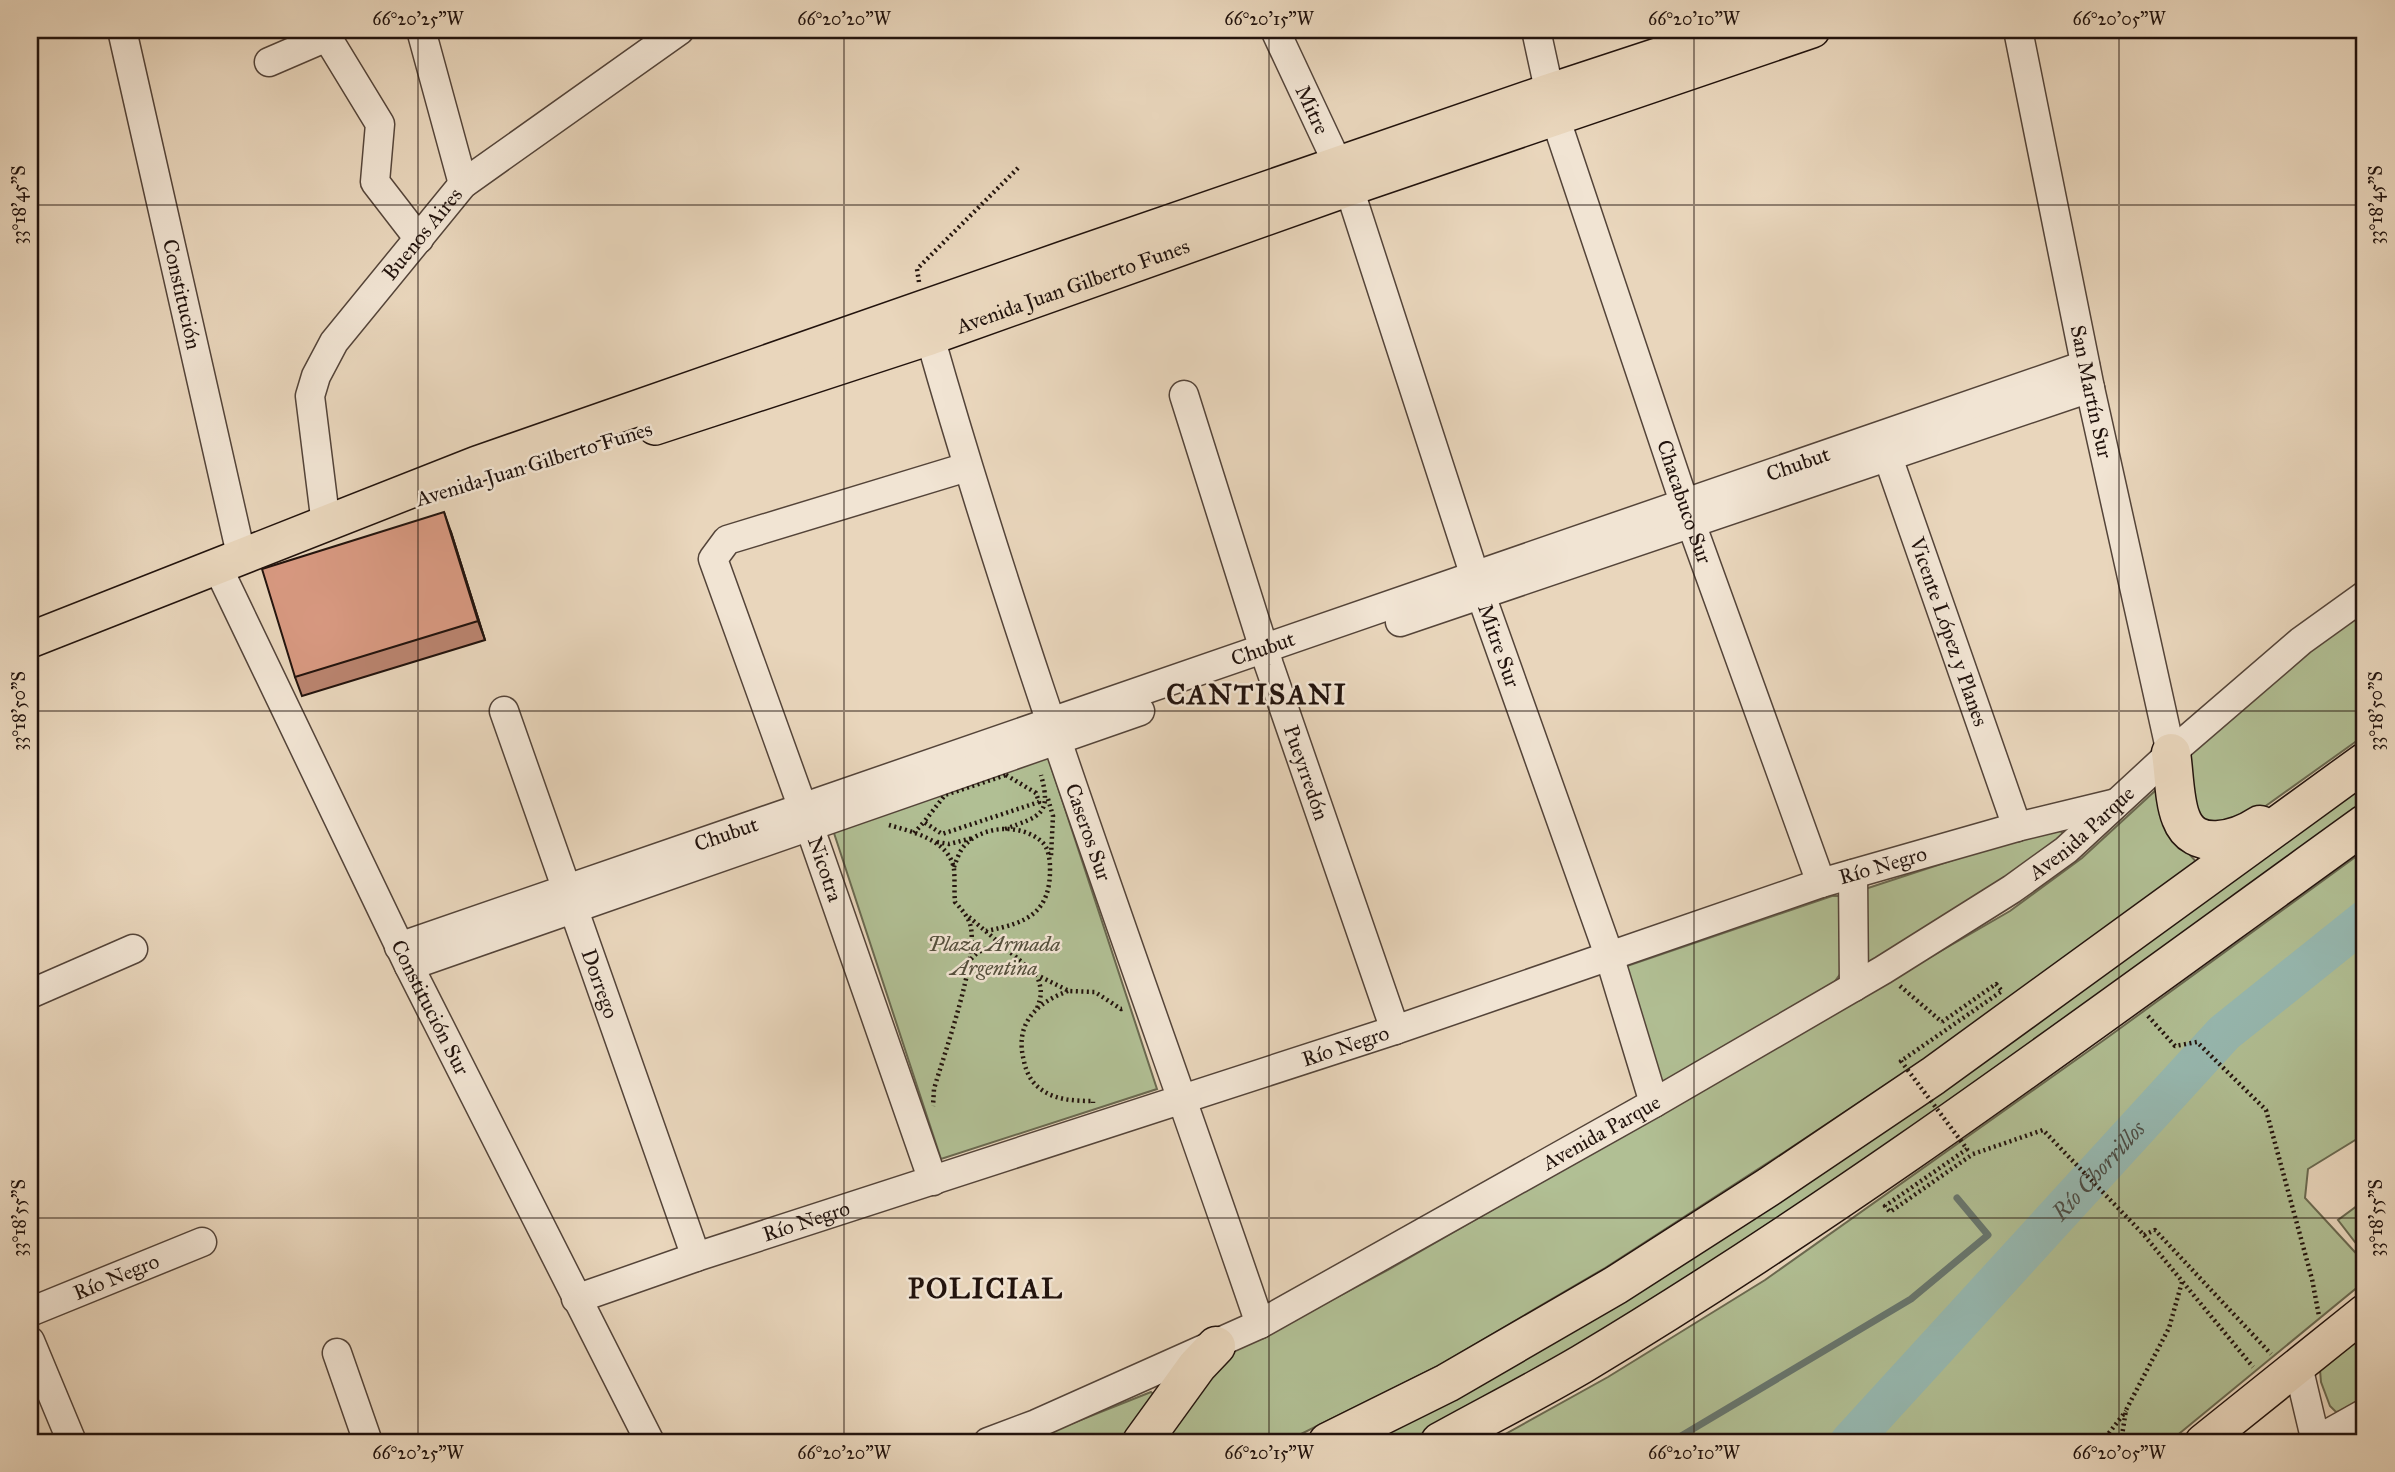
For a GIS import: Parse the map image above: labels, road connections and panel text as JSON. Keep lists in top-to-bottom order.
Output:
{
  "streets": {
    "main road": ["Avenida Juan Gilberto Funes"],
    "street": [
      "Mitre",
      "Buenos Aires",
      "Constitución",
      "San Martín Sur",
      "Chubut",
      "Chacabuco Sur",
      "Vicente López y Planes",
      "Mitre Sur",
      "Pueyrredón",
      "Caseros Sur",
      "Avenida Parque",
      "Río Negro",
      "Nicotra",
      "Dorrego",
      "Constitución Sur"
    ]
  },
  "crossings": [
    ["Mitre", "Avenida Juan Gilberto Funes"],
    ["Mitre", "Mitre Sur"],
    ["Buenos Aires", "Avenida Juan Gilberto Funes"],
    ["Avenida Juan Gilberto Funes", "Constitución"],
    ["Avenida Juan Gilberto Funes", "Chacabuco Sur"],
    ["Avenida Juan Gilberto Funes", "Mitre Sur"],
    ["Avenida Juan Gilberto Funes", "Caseros Sur"],
    ["Avenida Juan Gilberto Funes", "Constitución Sur"],
    ["Constitución", "Constitución Sur"],
    ["San Martín Sur", "Chubut"],
    ["San Martín Sur", "Avenida Parque"],
    ["Chubut", "Chacabuco Sur"],
    ["Chubut", "Vicente López y Planes"],
    ["Chubut", "Mitre Sur"],
    ["Chubut", "Pueyrredón"],
    ["Chubut", "Caseros Sur"],
    ["Chubut", "Nicotra"],
    ["Chubut", "Dorrego"],
    ["Chubut", "Constitución Sur"],
    ["Chacabuco Sur", "Río Negro"],
    ["Vicente López y Planes", "Río Negro"],
    ["Mitre Sur", "Avenida Parque"],
    ["Mitre Sur", "Río Negro"],
    ["Pueyrredón", "Río Negro"],
    ["Caseros Sur", "Avenida Parque"],
    ["Caseros Sur", "Río Negro"],
    ["Caseros Sur", "Nicotra"],
    ["Avenida Parque", "Río Negro"],
    ["Río Negro", "Nicotra"],
    ["Río Negro", "Dorrego"],
    ["Río Negro", "Constitución Sur"]
  ],
  "districts": ["CANTISANI", "POLICIAL"],
  "water": ["Río Chorrillos"],
  "parks": ["Plaza Armada Argentina"],
  "coordinates": [
    "66°20'25\"W",
    "66°20'20\"W",
    "66°20'15\"W",
    "66°20'10\"W",
    "66°20'05\"W",
    "33°18'45\"S",
    "33°18'50\"S",
    "33°18'55\"S"
  ]
}
